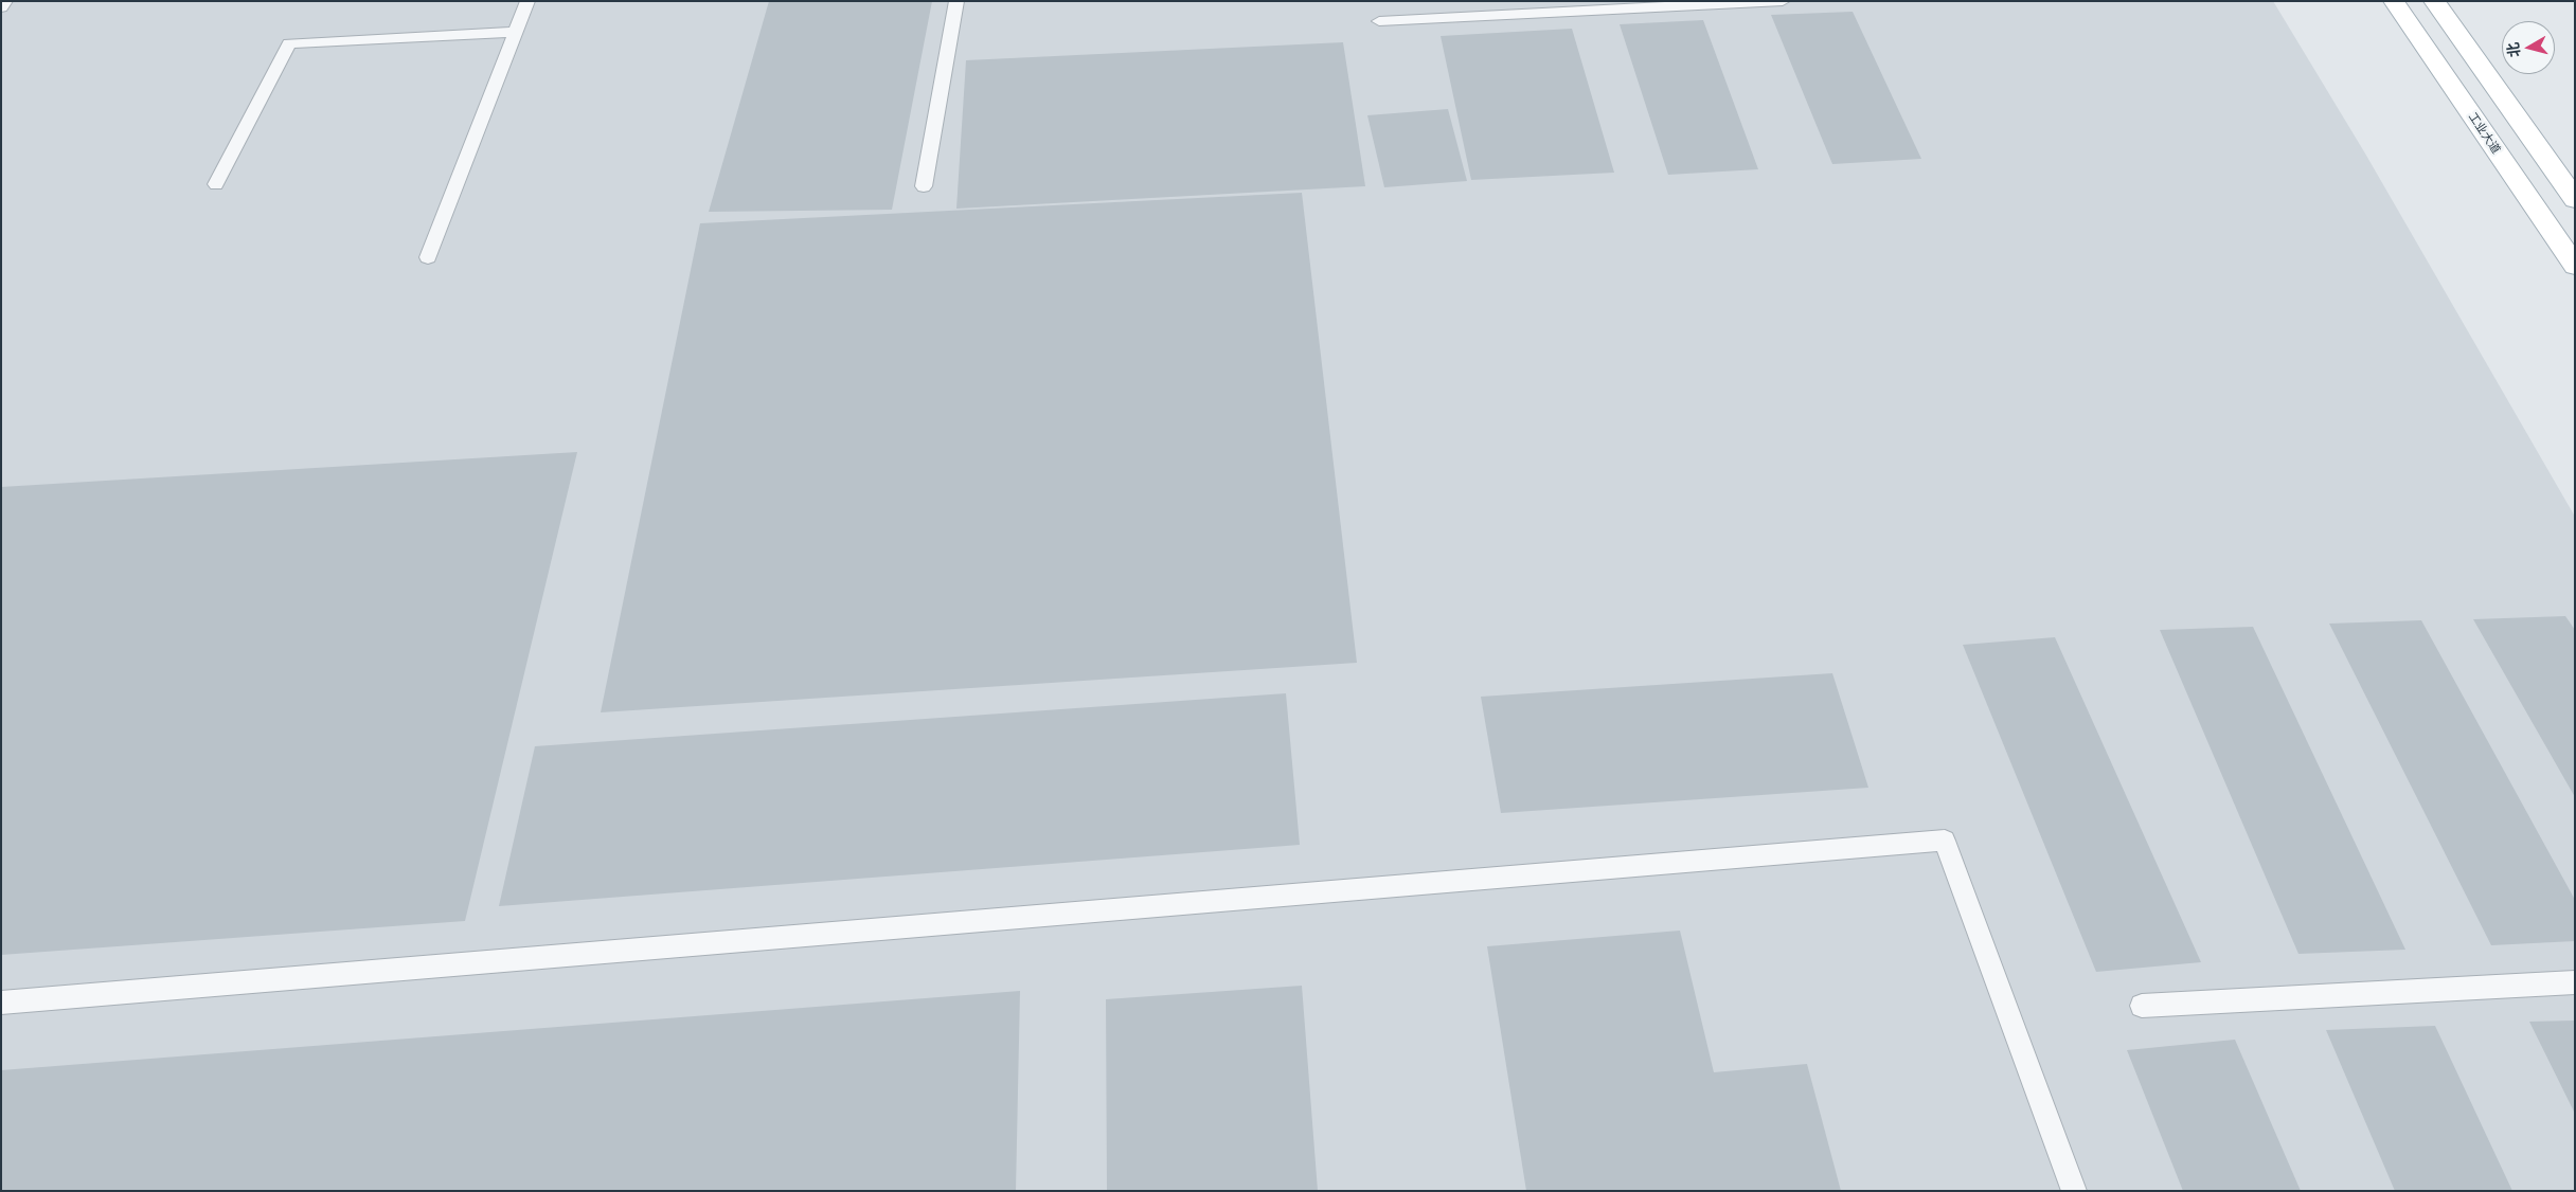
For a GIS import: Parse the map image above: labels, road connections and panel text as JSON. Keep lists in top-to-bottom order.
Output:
{
  "streets": {
    "main road": ["工业大道"]
  },
  "north": "left"
}
